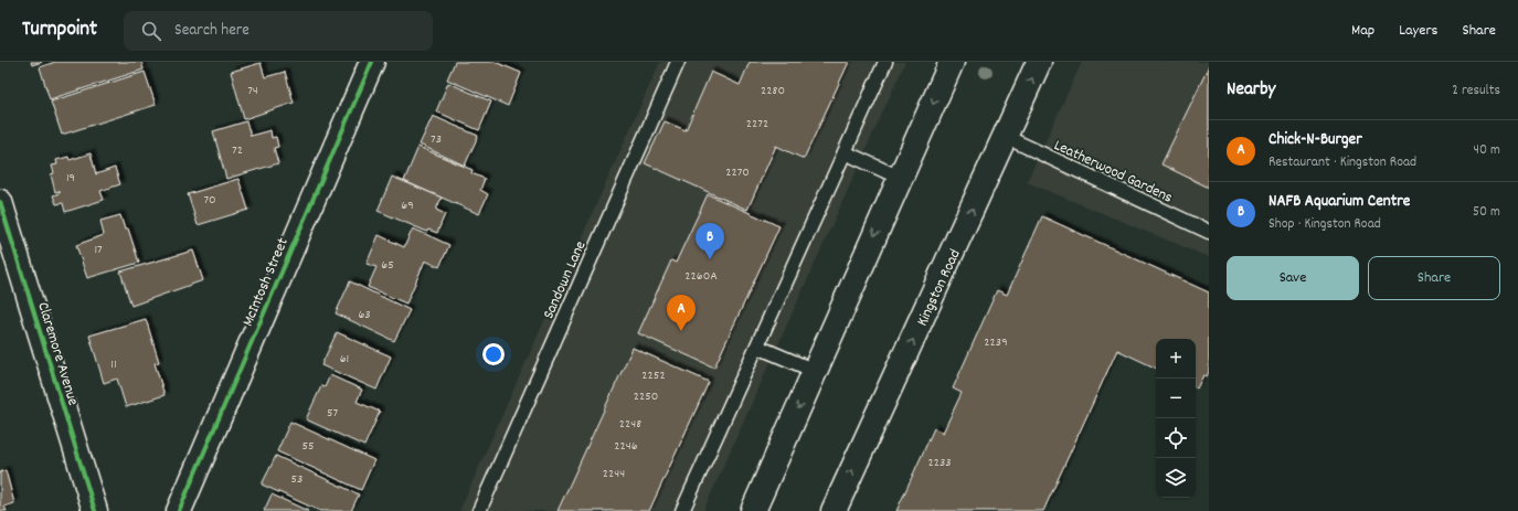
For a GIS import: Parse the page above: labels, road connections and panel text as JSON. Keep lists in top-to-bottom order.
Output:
{
  "streets": {
    "main road": ["McIntosh Street", "Kingston Road", "Claremore Avenue"],
    "lane": ["Leatherwood Gardens", "Sandown Lane"]
  },
  "crossings": [
    ["Leatherwood Gardens", "Kingston Road"]
  ],
  "house_numbers": [
    "74",
    "2280",
    "2272",
    "73",
    "72",
    "2270",
    "19",
    "70",
    "69",
    "17",
    "65",
    "2260A",
    "63",
    "2239",
    "61",
    "11",
    "2252",
    "2250",
    "57",
    "2248",
    "55",
    "2246",
    "2233",
    "2244",
    "53"
  ],
  "page": {
    "header": "Turnpoint",
    "search": "Search here",
    "nav": ["Map", "Layers", "Share"],
    "heading": ["Nearby", "2 results"],
    "list": [
      {
        "mark": "A",
        "name": "Chick-N-Burger",
        "note": "Restaurant · Kingston Road",
        "value": "40 m"
      },
      {
        "mark": "B",
        "name": "NAFB Aquarium Centre",
        "note": "Shop · Kingston Road",
        "value": "50 m"
      }
    ],
    "pins": ["B", "A"],
    "buttons": ["Save", "Share"],
    "map_buttons": ["+", "−"]
  }
}
